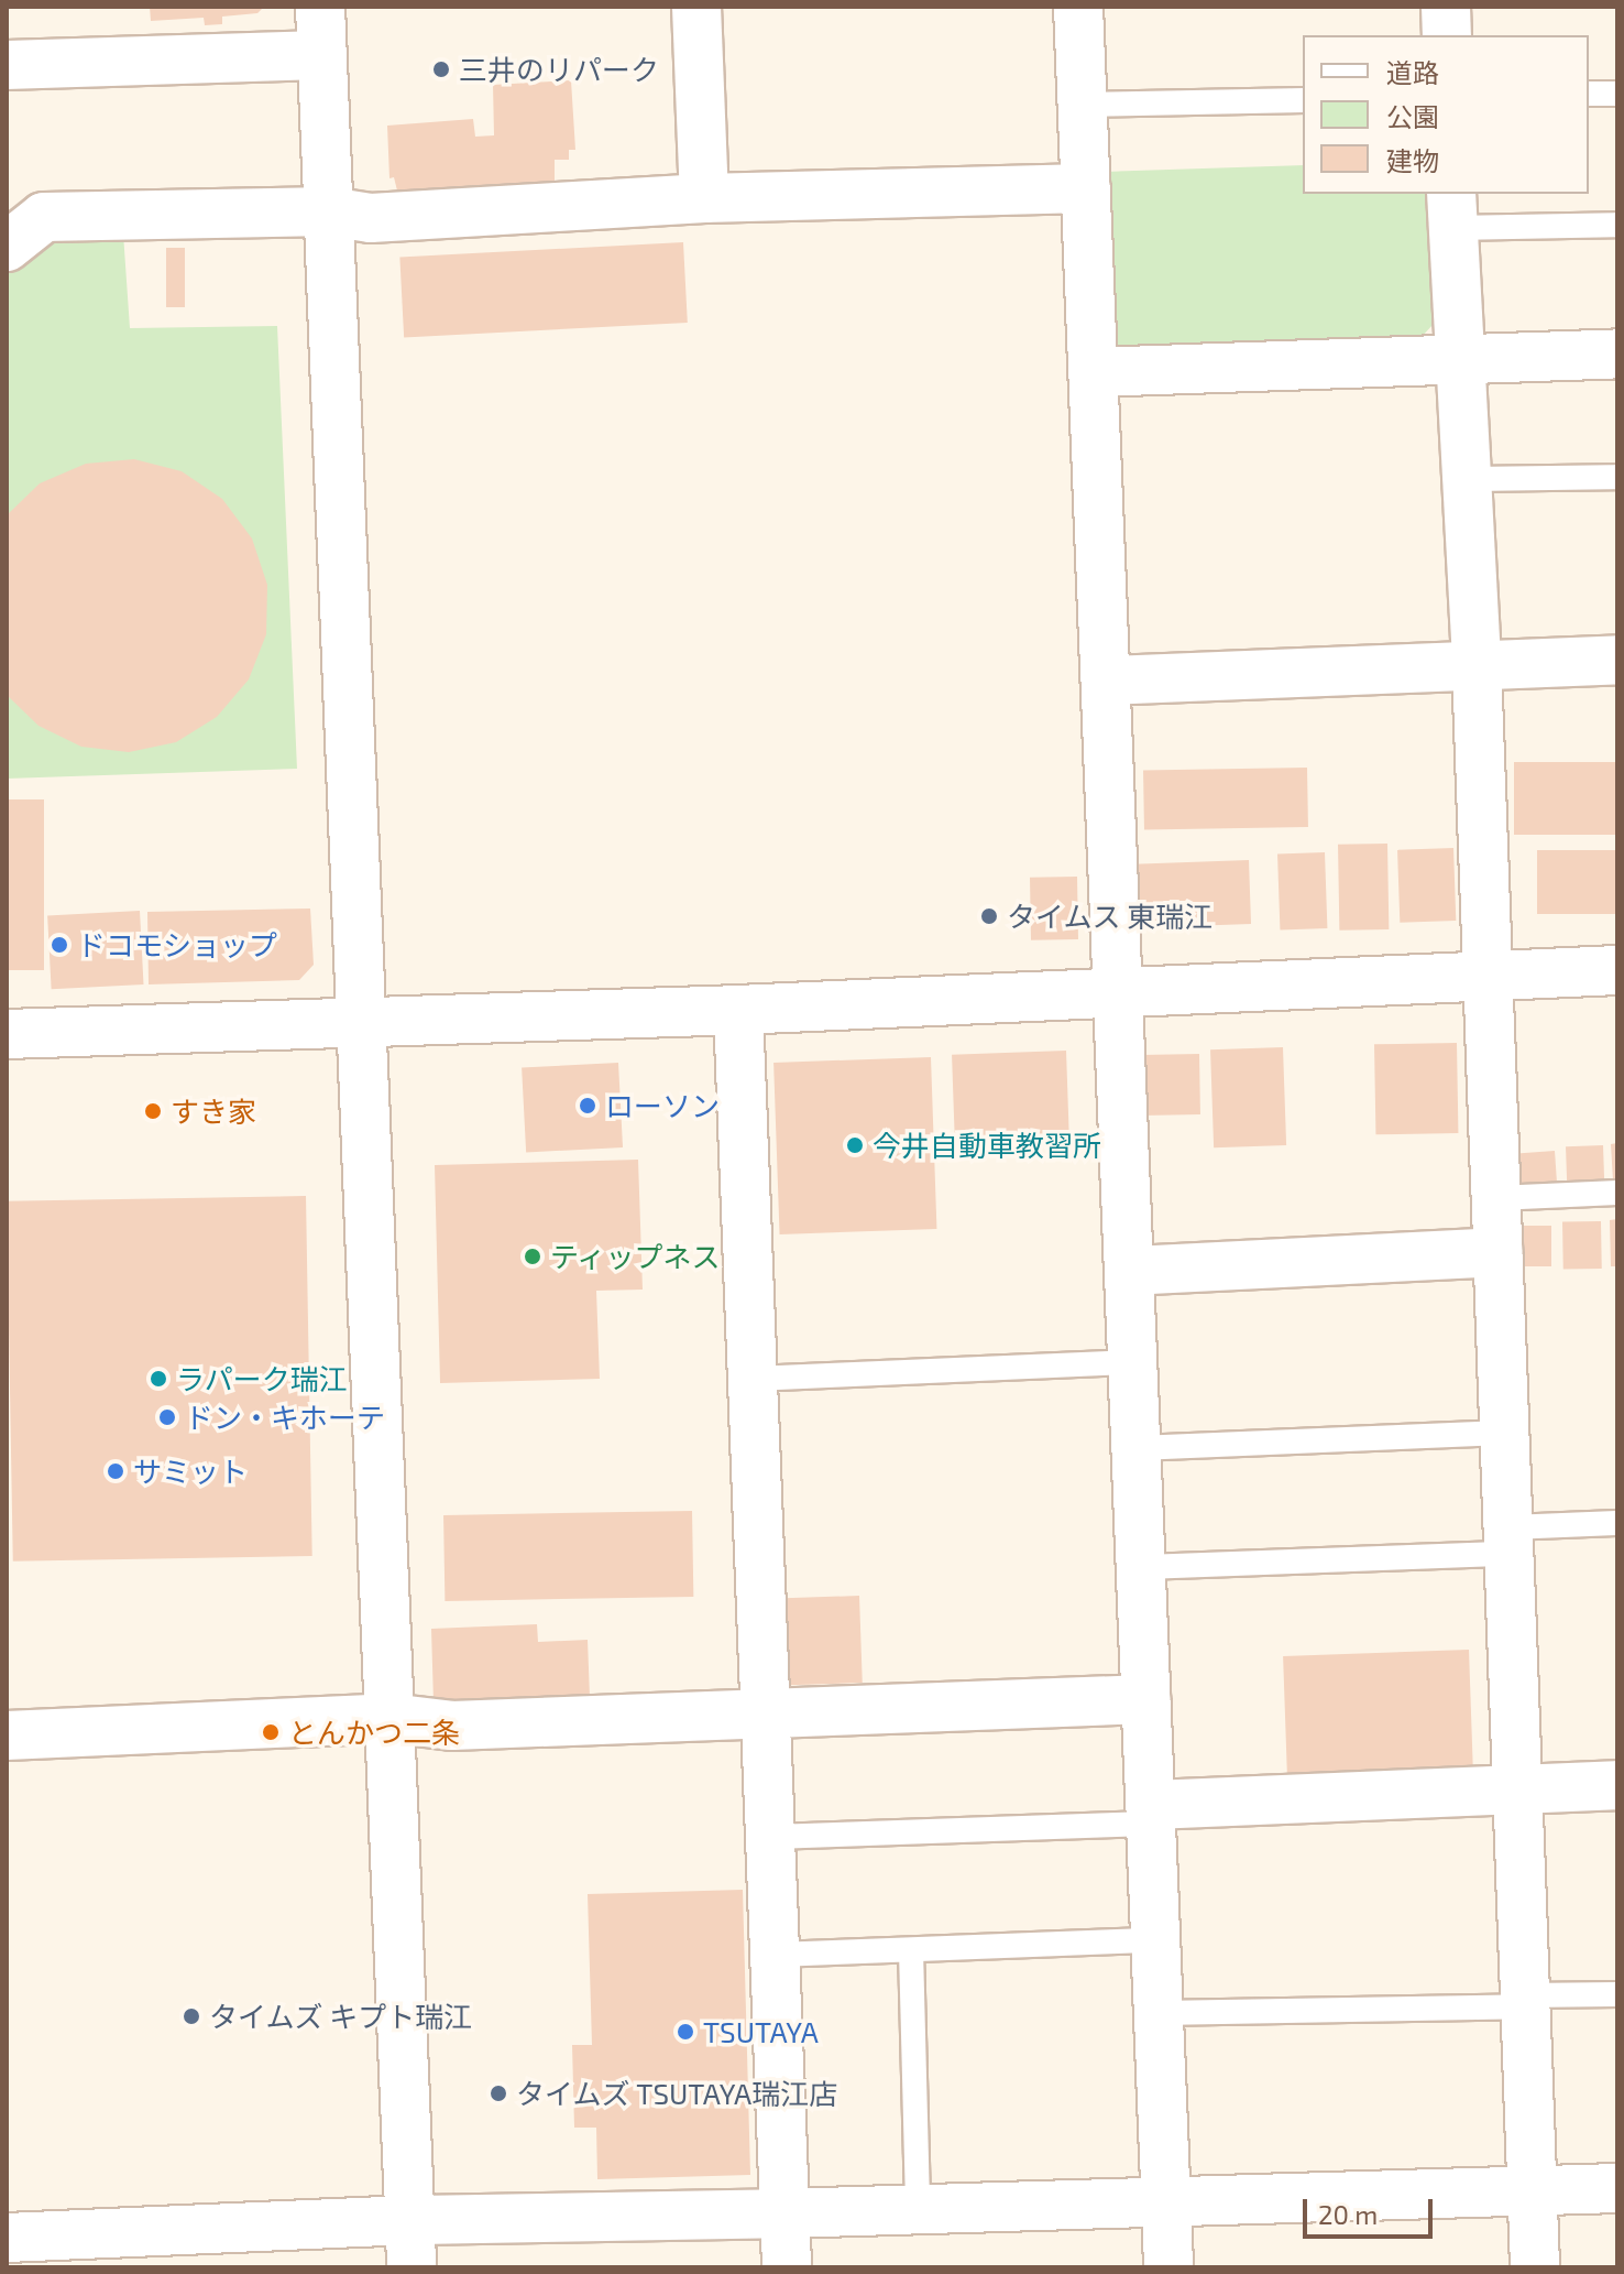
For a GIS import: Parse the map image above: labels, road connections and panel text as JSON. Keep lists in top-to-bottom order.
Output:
{
  "places": [
    "三井のリパーク",
    "タイムス 東瑞江",
    "ドコモショップ",
    "ローソン",
    "すき家",
    "今井自動車教習所",
    "ティップネス",
    "ラパーク瑞江",
    "ドン・キホーテ",
    "サミット",
    "とんかつ二条",
    "タイムズ キプト瑞江",
    "TSUTAYA",
    "タイムズ TSUTAYA瑞江店"
  ],
  "legend": ["道路", "公園", "建物"],
  "scale_bar": "20 m"
}
